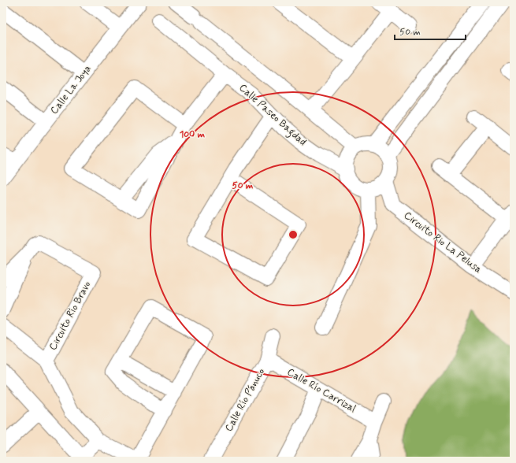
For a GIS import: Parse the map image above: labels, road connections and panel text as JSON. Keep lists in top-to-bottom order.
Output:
{
  "streets": {
    "street": [
      "Calle La Joya",
      "Calle Paseo Bagdad",
      "Circuito Rio La Pelusa",
      "Circuito Río Bravo",
      "Calle Río Carrizal",
      "Calle Río Pánuco"
    ]
  },
  "crossings": [
    ["Calle Paseo Bagdad", "Circuito Rio La Pelusa"],
    ["Calle Río Carrizal", "Calle Río Pánuco"]
  ],
  "scale_bar": "50 m",
  "rings": ["100 m", "50 m"]
}
